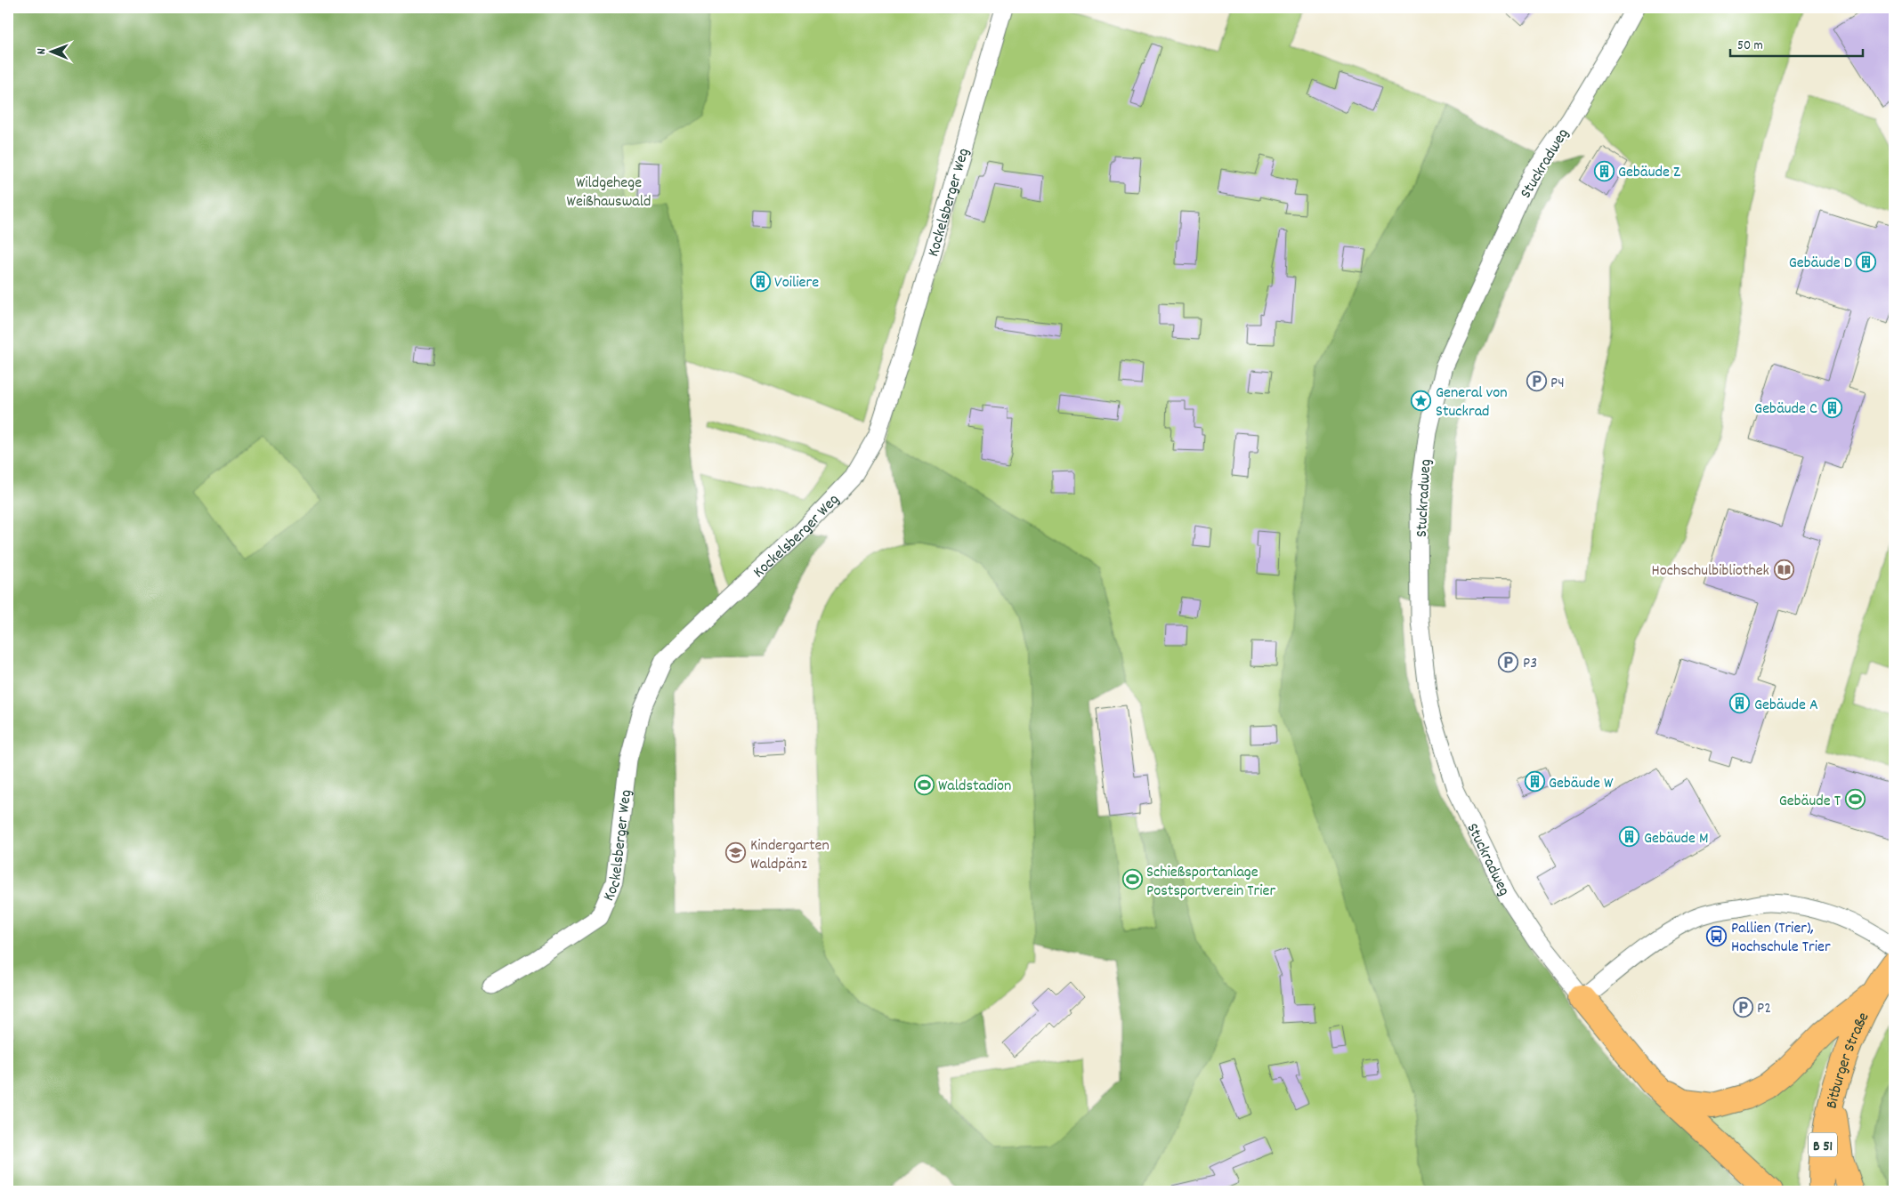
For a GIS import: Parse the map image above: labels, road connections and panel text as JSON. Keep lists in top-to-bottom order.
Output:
{
  "streets": {
    "main road": ["Bitburger Straße", "B 51"],
    "street": ["Stuckradweg", "Kockelsberger Weg"]
  },
  "parks": ["Wildgehege Weißhauswald"],
  "places": {
    "building": [
      "Gebäude Z",
      "Gebäude D",
      "Voiliere",
      "Gebäude C",
      "Gebäude A",
      "Gebäude W",
      "Gebäude M"
    ],
    "parking": ["P4", "P3", "P2"],
    "place": ["General von Stuckrad"],
    "library": ["Hochschulbibliothek"],
    "sports": ["Waldstadion", "Gebäude T", "Schießsportanlage Postsportverein Trier"],
    "school or university": ["Kindergarten Waldpänz"],
    "bus stop": ["Pallien (Trier), Hochschule Trier"]
  },
  "scale_bar": "50 m",
  "north": "left"
}
